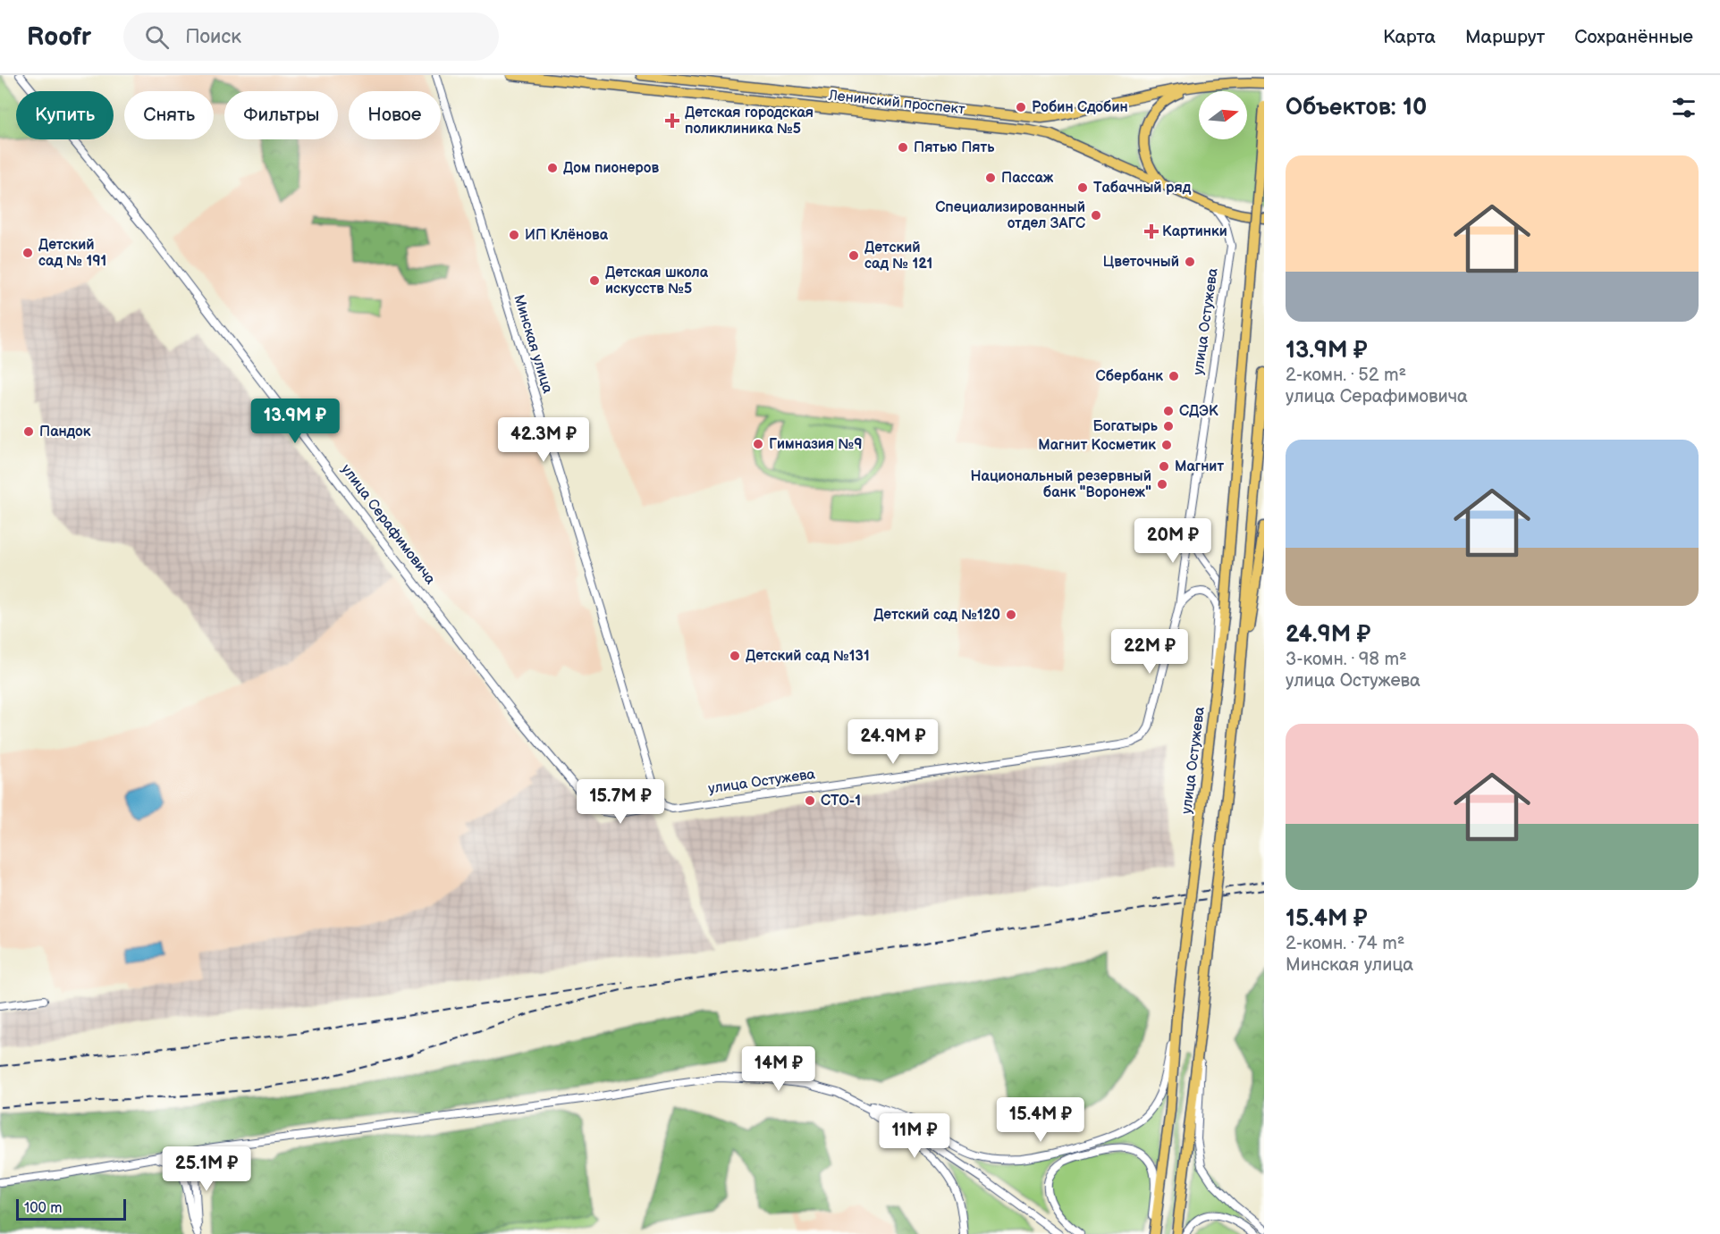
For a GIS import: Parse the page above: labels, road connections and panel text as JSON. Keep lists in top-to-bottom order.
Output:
{
  "streets": {
    "main road": ["Ленинский проспект", "улица Остужева"],
    "street": ["Минская улица", "улица Серафимовича"]
  },
  "crossings": [
    ["Ленинский проспект", "улица Остужева"],
    ["улица Остужева", "Минская улица"],
    ["улица Остужева", "улица Серафимовича"],
    ["Минская улица", "улица Серафимовича"]
  ],
  "places": {
    "other": [
      "Робин Сдобин",
      "Пятью Пять",
      "Дом пионеров",
      "Пассаж",
      "Табачный ряд",
      "Специализированный отдел ЗАГС",
      "ИП Клёнова",
      "Детский сад № 191",
      "Детский сад № 121",
      "Цветочный",
      "Детская школа искусств №5",
      "Сбербанк",
      "СДЭК",
      "Богатырь",
      "Пандок",
      "Гимназия №9",
      "Магнит Косметик",
      "Магнит",
      "Национальный резервный банк \"Воронеж\"",
      "Детский сад №120",
      "Детский сад №131",
      "СТО-1"
    ],
    "health": ["Детская городская поликлиника №5", "Картинки"]
  },
  "scale_bar": "100 m",
  "north": "right",
  "page": {
    "header": "Roofr",
    "search": "Поиск",
    "nav": ["Карта", "Маршрут", "Сохранённые"],
    "heading": "Объектов: 10",
    "chip": [
      "Купить",
      "Снять",
      "Фильтры",
      "Новое"
    ],
    "list": [
      {
        "name": "13.9M ₽",
        "note": "2-комн. · 52 m² · улица Серафимовича"
      },
      {
        "name": "24.9M ₽",
        "note": "3-комн. · 98 m² · улица Остужева"
      },
      {
        "name": "15.4M ₽",
        "note": "2-комн. · 74 m² · Минская улица"
      }
    ],
    "price": [
      "13.9M ₽",
      "42.3M ₽",
      "20M ₽",
      "22M ₽",
      "24.9M ₽",
      "15.7M ₽",
      "14M ₽",
      "15.4M ₽",
      "11M ₽",
      "25.1M ₽"
    ],
    "scale": "100 m"
  }
}
